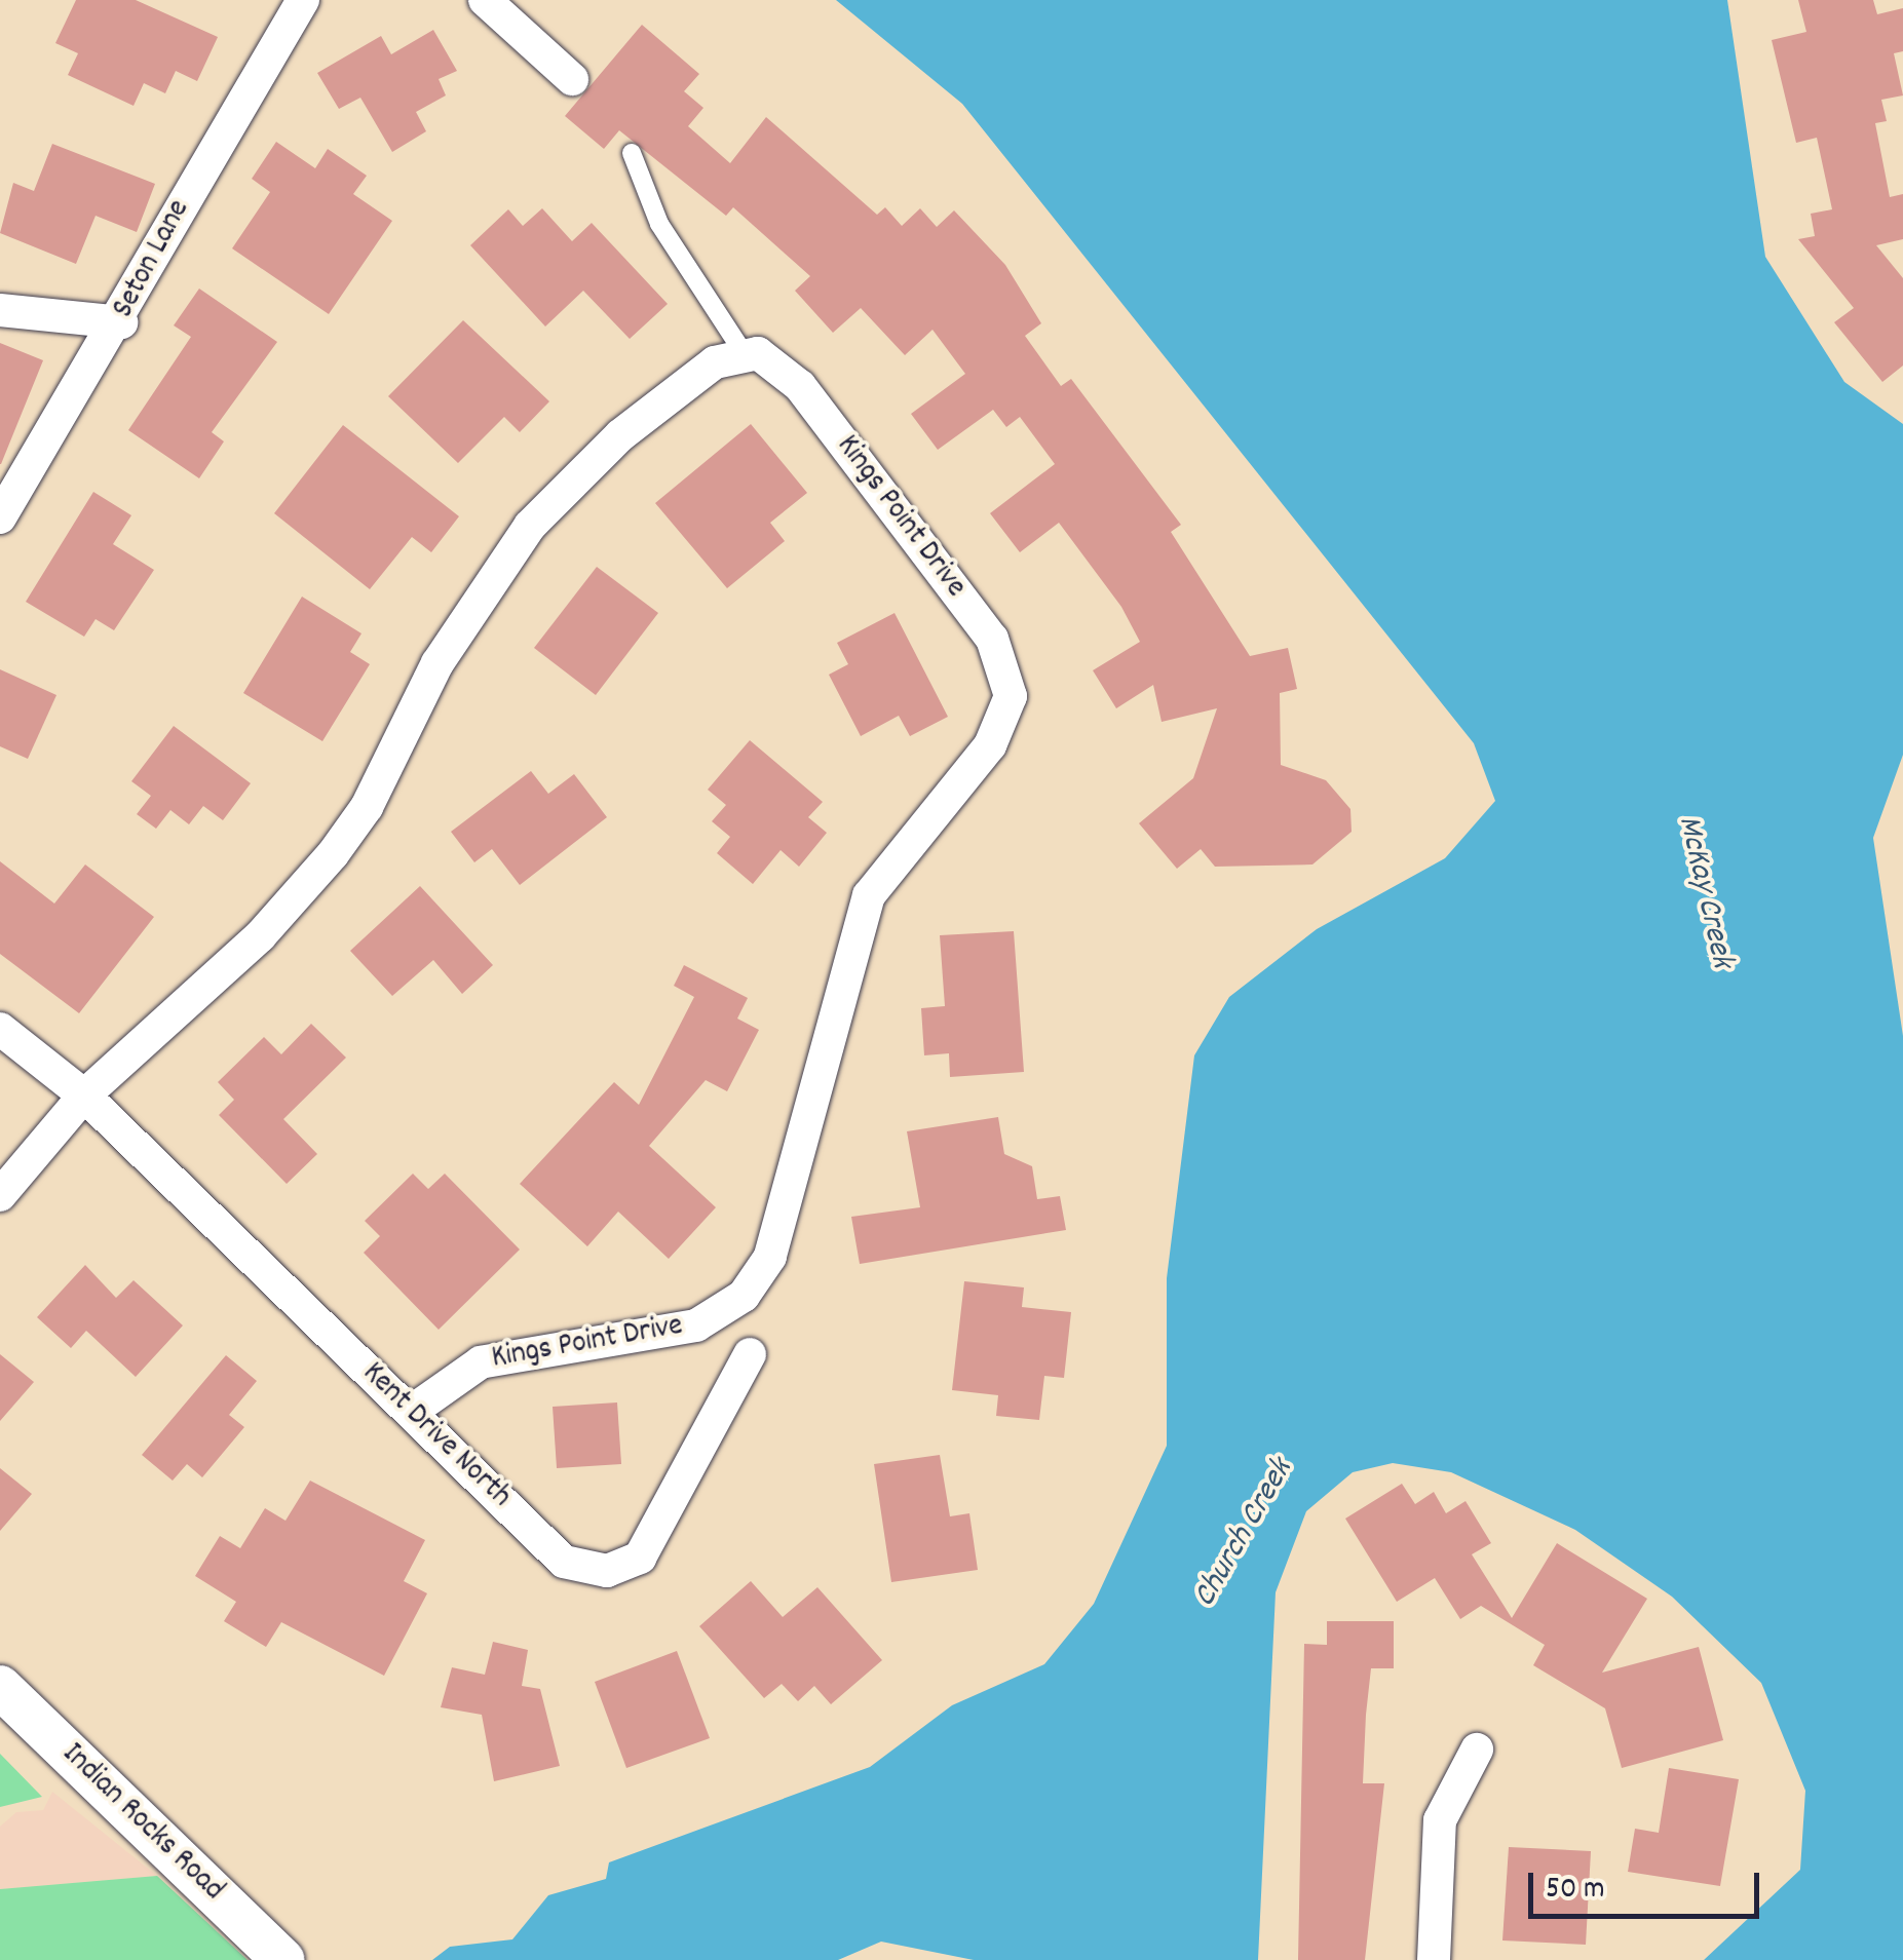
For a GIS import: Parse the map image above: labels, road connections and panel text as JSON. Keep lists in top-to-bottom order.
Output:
{
  "streets": {
    "street": [
      "Seton Lane",
      "Kings Point Drive",
      "Kent Drive North",
      "Indian Rocks Road"
    ]
  },
  "crossings": [
    ["Kings Point Drive", "Kent Drive North"]
  ],
  "water": ["McKay Creek", "Church Creek"],
  "scale_bar": "50 m"
}
